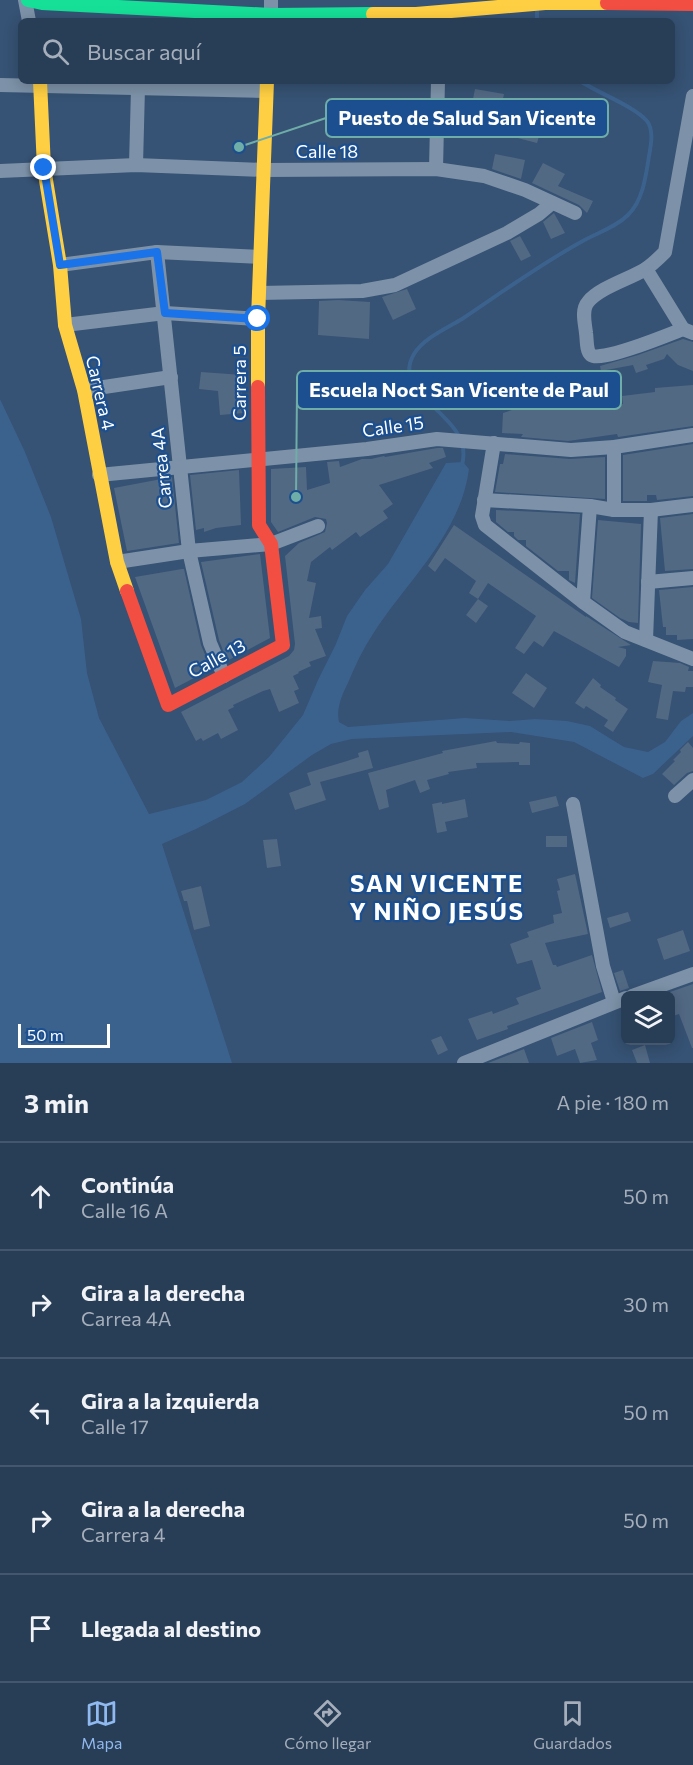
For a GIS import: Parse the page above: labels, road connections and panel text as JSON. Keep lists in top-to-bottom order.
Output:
{
  "streets": {
    "street": [
      "Calle 18",
      "Carrera 5",
      "Carrera 4",
      "Calle 15",
      "Carrea 4A",
      "Calle 13"
    ]
  },
  "crossings": [
    ["Calle 18", "Carrera 5"],
    ["Calle 18", "Carrera 4"],
    ["Carrera 5", "Calle 15"],
    ["Carrera 5", "Calle 13"],
    ["Carrera 4", "Calle 15"],
    ["Carrera 4", "Calle 13"],
    ["Calle 15", "Carrea 4A"],
    ["Carrea 4A", "Calle 13"]
  ],
  "districts": ["SAN VICENTE Y NIÑO JESÚS"],
  "places": ["Puesto de Salud San Vicente", "Escuela Noct San Vicente de Paul"],
  "scale_bar": "50 m",
  "page": {
    "search": "Buscar aquí",
    "scale": "50 m",
    "heading": ["3 min", "A pie · 180 m"],
    "list": [
      ["Continúa", "Calle 16 A", "50 m"],
      ["Gira a la derecha", "Carrea 4A", "30 m"],
      ["Gira a la izquierda", "Calle 17", "50 m"],
      ["Gira a la derecha", "Carrera 4", "50 m"],
      "Llegada al destino"
    ],
    "nav": ["Mapa", "Cómo llegar", "Guardados"]
  }
}
